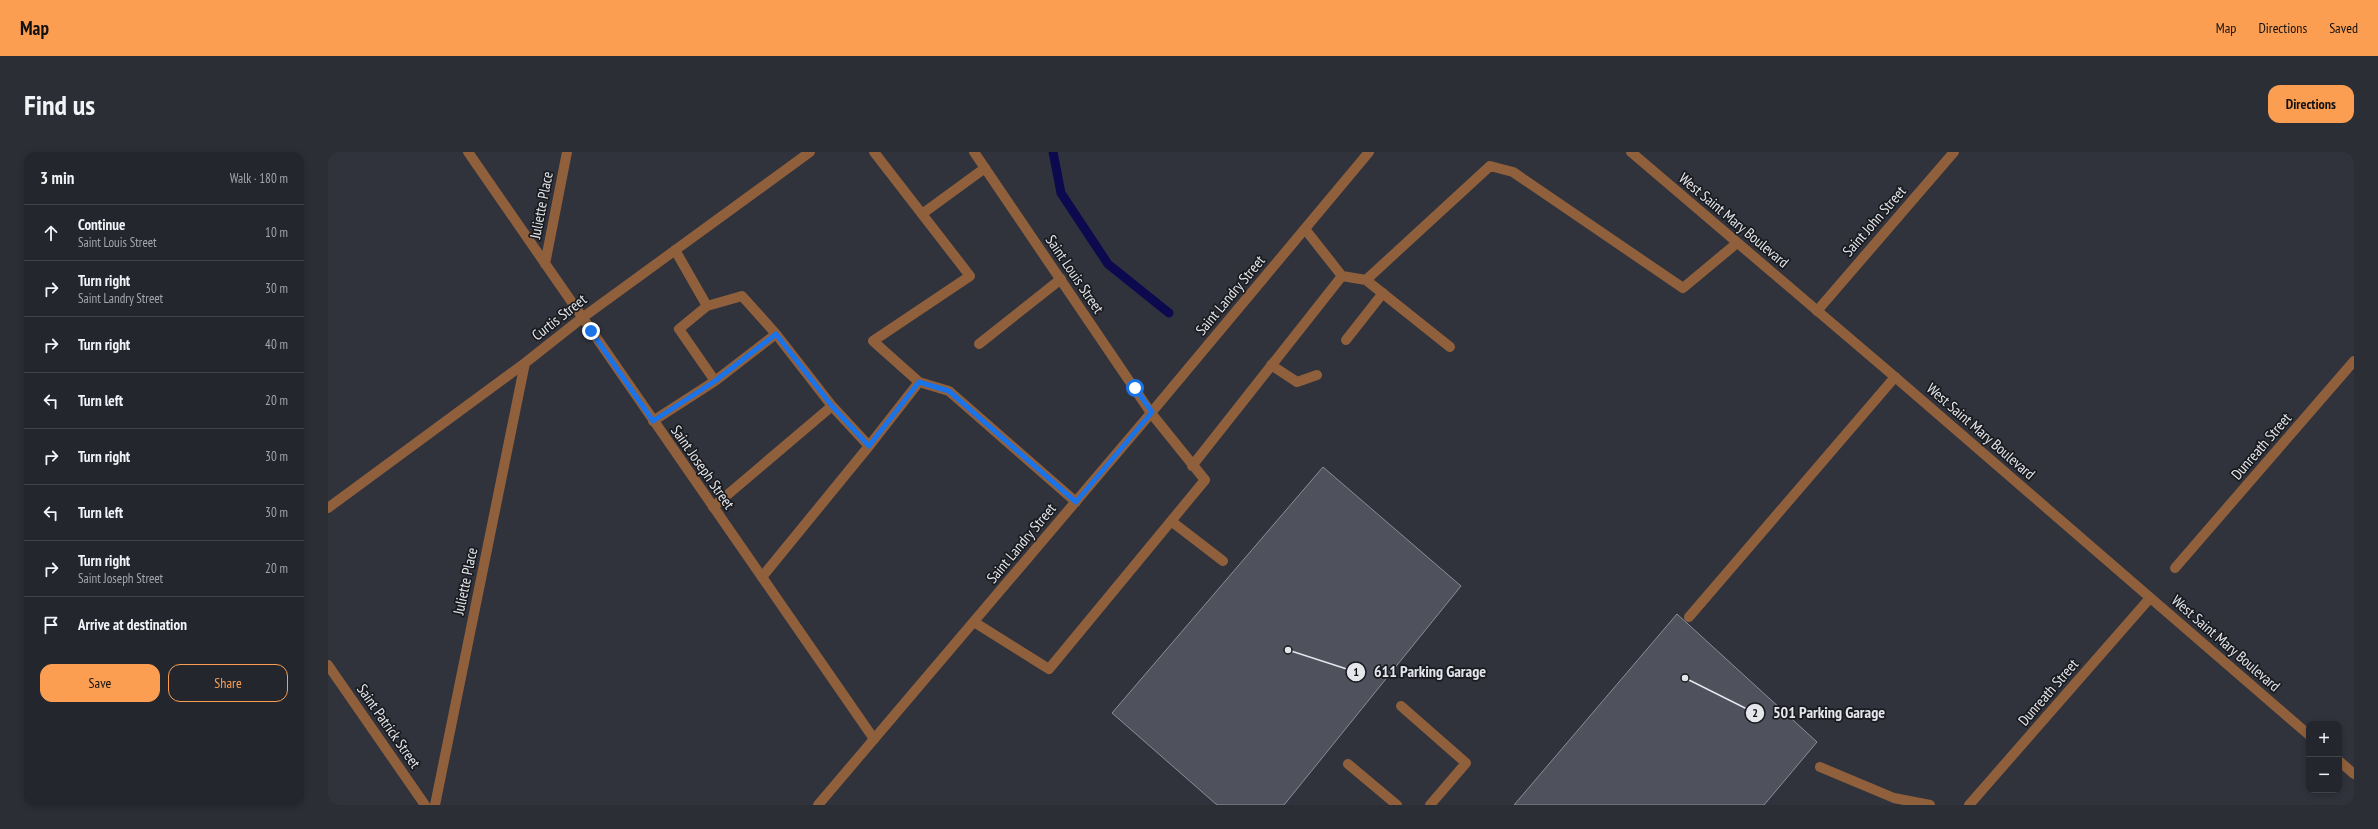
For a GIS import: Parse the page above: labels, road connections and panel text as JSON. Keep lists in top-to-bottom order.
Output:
{
  "streets": {
    "street": [
      "Juliette Place",
      "West Saint Mary Boulevard",
      "Saint John Street",
      "Saint Louis Street",
      "Saint Landry Street",
      "Curtis Street",
      "Dunreath Street",
      "Saint Joseph Street",
      "Saint Patrick Street"
    ]
  },
  "crossings": [
    ["Juliette Place", "Curtis Street"],
    ["Juliette Place", "Saint Joseph Street"],
    ["West Saint Mary Boulevard", "Saint John Street"],
    ["West Saint Mary Boulevard", "Dunreath Street"],
    ["Saint Louis Street", "Saint Landry Street"],
    ["Saint Landry Street", "Saint Joseph Street"],
    ["Curtis Street", "Saint Joseph Street"]
  ],
  "places": ["611 Parking Garage", "501 Parking Garage"],
  "page": {
    "header": "Map",
    "nav": ["Map", "Directions", "Saved"],
    "buttons": [
      "Directions",
      ["Save", "Share"]
    ],
    "title": "Find us",
    "heading": ["3 min", "Walk · 180 m"],
    "list": [
      ["Continue", "Saint Louis Street", "10 m"],
      ["Turn right", "Saint Landry Street", "30 m"],
      ["Turn right", "40 m"],
      ["Turn left", "20 m"],
      ["Turn right", "30 m"],
      ["Turn left", "30 m"],
      ["Turn right", "Saint Joseph Street", "20 m"],
      "Arrive at destination"
    ],
    "map_buttons": ["+", "−"]
  }
}
